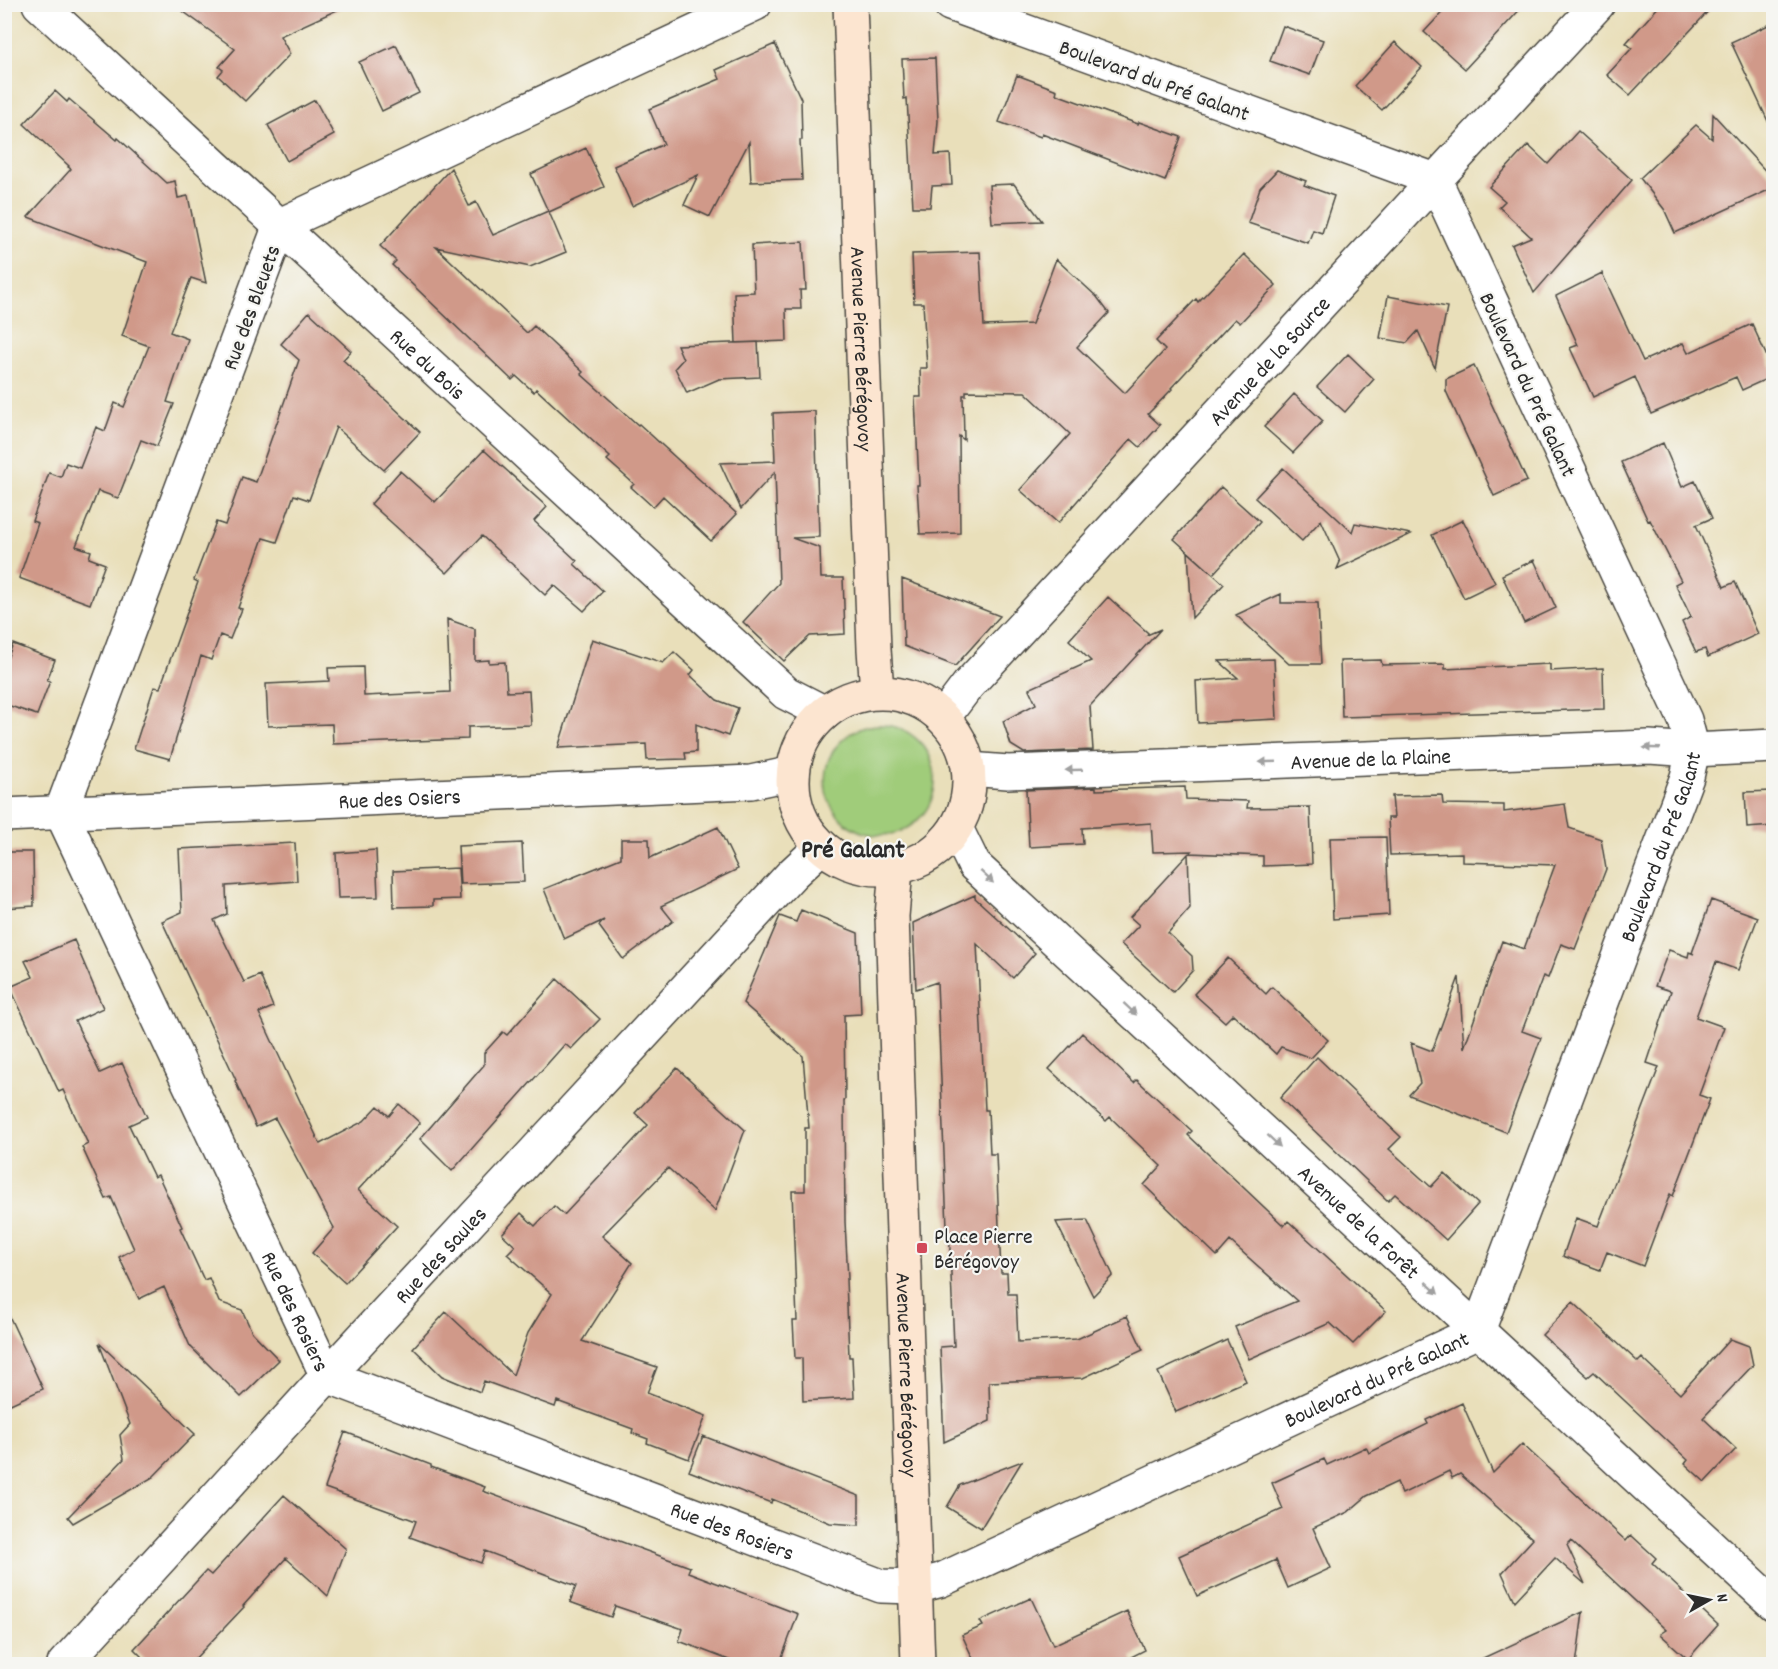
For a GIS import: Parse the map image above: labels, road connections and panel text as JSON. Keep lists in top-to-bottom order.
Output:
{
  "streets": {
    "street": [
      "Boulevard du Pré Galant",
      "Rue des Bleuets",
      "Avenue Pierre Bérégovoy",
      "Avenue de la Source",
      "Rue du Bois",
      "Avenue de la Plaine",
      "Rue des Osiers",
      "Avenue de la Forêt",
      "Rue des Saules",
      "Rue des Rosiers"
    ]
  },
  "crossings": [
    ["Boulevard du Pré Galant", "Avenue Pierre Bérégovoy"],
    ["Boulevard du Pré Galant", "Avenue de la Source"],
    ["Boulevard du Pré Galant", "Avenue de la Plaine"],
    ["Boulevard du Pré Galant", "Avenue de la Forêt"],
    ["Boulevard du Pré Galant", "Rue des Rosiers"],
    ["Rue des Bleuets", "Rue du Bois"],
    ["Rue des Bleuets", "Rue des Osiers"],
    ["Rue des Bleuets", "Rue des Rosiers"],
    ["Avenue Pierre Bérégovoy", "Avenue de la Source"],
    ["Avenue Pierre Bérégovoy", "Rue du Bois"],
    ["Avenue Pierre Bérégovoy", "Avenue de la Plaine"],
    ["Avenue Pierre Bérégovoy", "Rue des Osiers"],
    ["Avenue Pierre Bérégovoy", "Avenue de la Forêt"],
    ["Avenue Pierre Bérégovoy", "Rue des Saules"],
    ["Avenue Pierre Bérégovoy", "Rue des Rosiers"],
    ["Avenue de la Source", "Rue du Bois"],
    ["Avenue de la Source", "Avenue de la Plaine"],
    ["Avenue de la Source", "Rue des Osiers"],
    ["Avenue de la Source", "Avenue de la Forêt"],
    ["Avenue de la Source", "Rue des Saules"],
    ["Rue du Bois", "Avenue de la Plaine"],
    ["Rue du Bois", "Rue des Osiers"],
    ["Rue du Bois", "Avenue de la Forêt"],
    ["Rue du Bois", "Rue des Saules"],
    ["Avenue de la Plaine", "Rue des Osiers"],
    ["Avenue de la Plaine", "Avenue de la Forêt"],
    ["Avenue de la Plaine", "Rue des Saules"],
    ["Rue des Osiers", "Avenue de la Forêt"],
    ["Rue des Osiers", "Rue des Saules"],
    ["Rue des Osiers", "Rue des Rosiers"],
    ["Avenue de la Forêt", "Rue des Saules"],
    ["Rue des Saules", "Rue des Rosiers"]
  ],
  "one_way": ["Avenue de la Plaine", "Avenue de la Forêt"],
  "districts": ["Pré Galant"],
  "places": {
    "transit": ["Place Pierre Bérégovoy"]
  },
  "north": "right"
}
